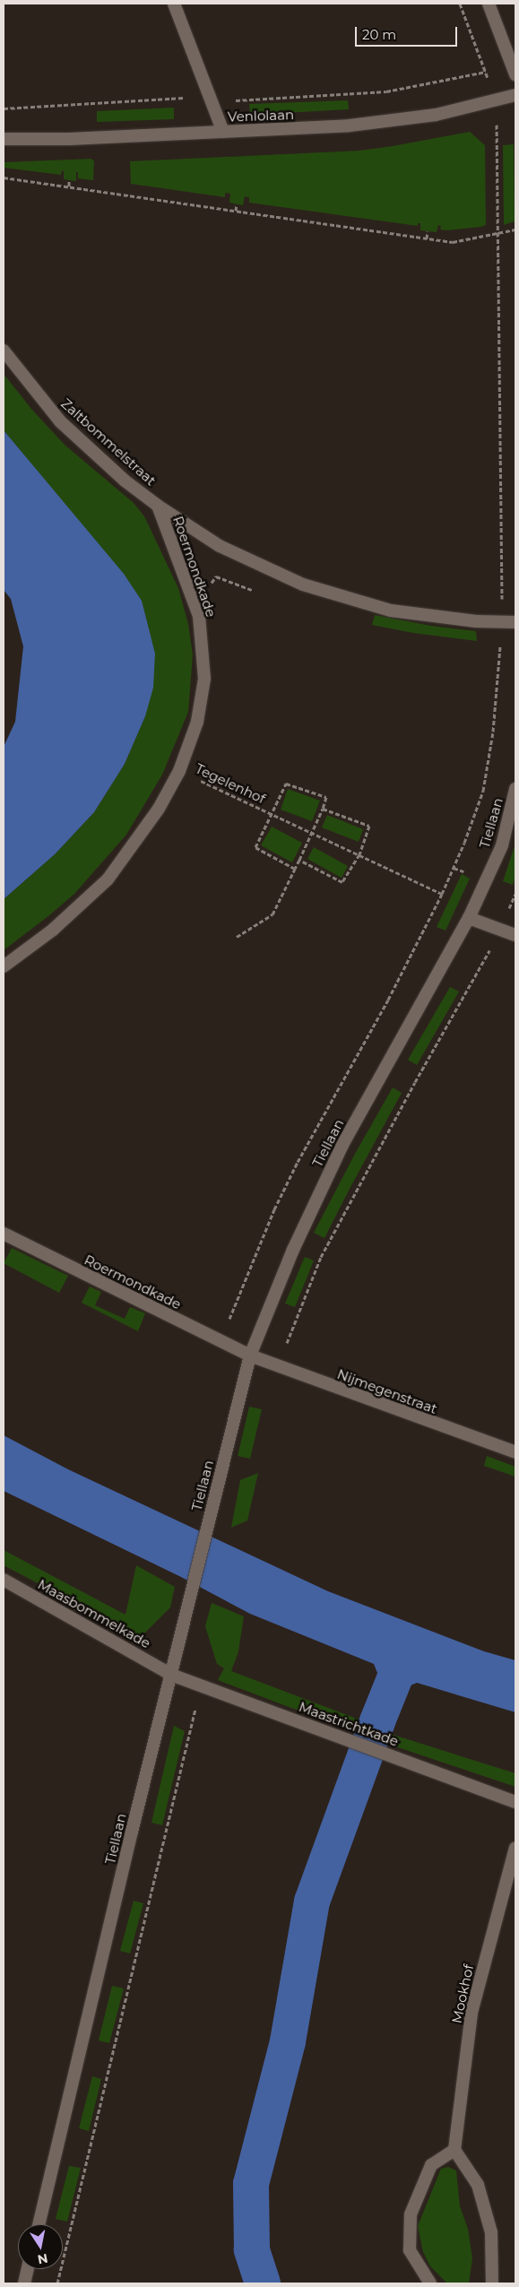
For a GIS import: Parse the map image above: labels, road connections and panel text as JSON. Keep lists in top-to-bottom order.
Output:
{
  "streets": {
    "street": [
      "Venlolaan",
      "Zaltbommelstraat",
      "Roermondkade",
      "Tiellaan",
      "Nijmegenstraat",
      "Maasbommelkade",
      "Maastrichtkade",
      "Mookhof"
    ],
    "path": ["Tegelenhof"]
  },
  "crossings": [
    ["Zaltbommelstraat", "Roermondkade"],
    ["Roermondkade", "Tegelenhof"],
    ["Roermondkade", "Tiellaan"],
    ["Roermondkade", "Nijmegenstraat"],
    ["Tiellaan", "Nijmegenstraat"],
    ["Tiellaan", "Maasbommelkade"],
    ["Tiellaan", "Maastrichtkade"],
    ["Maasbommelkade", "Maastrichtkade"]
  ],
  "scale_bar": "20 m",
  "north": "bottom"
}
